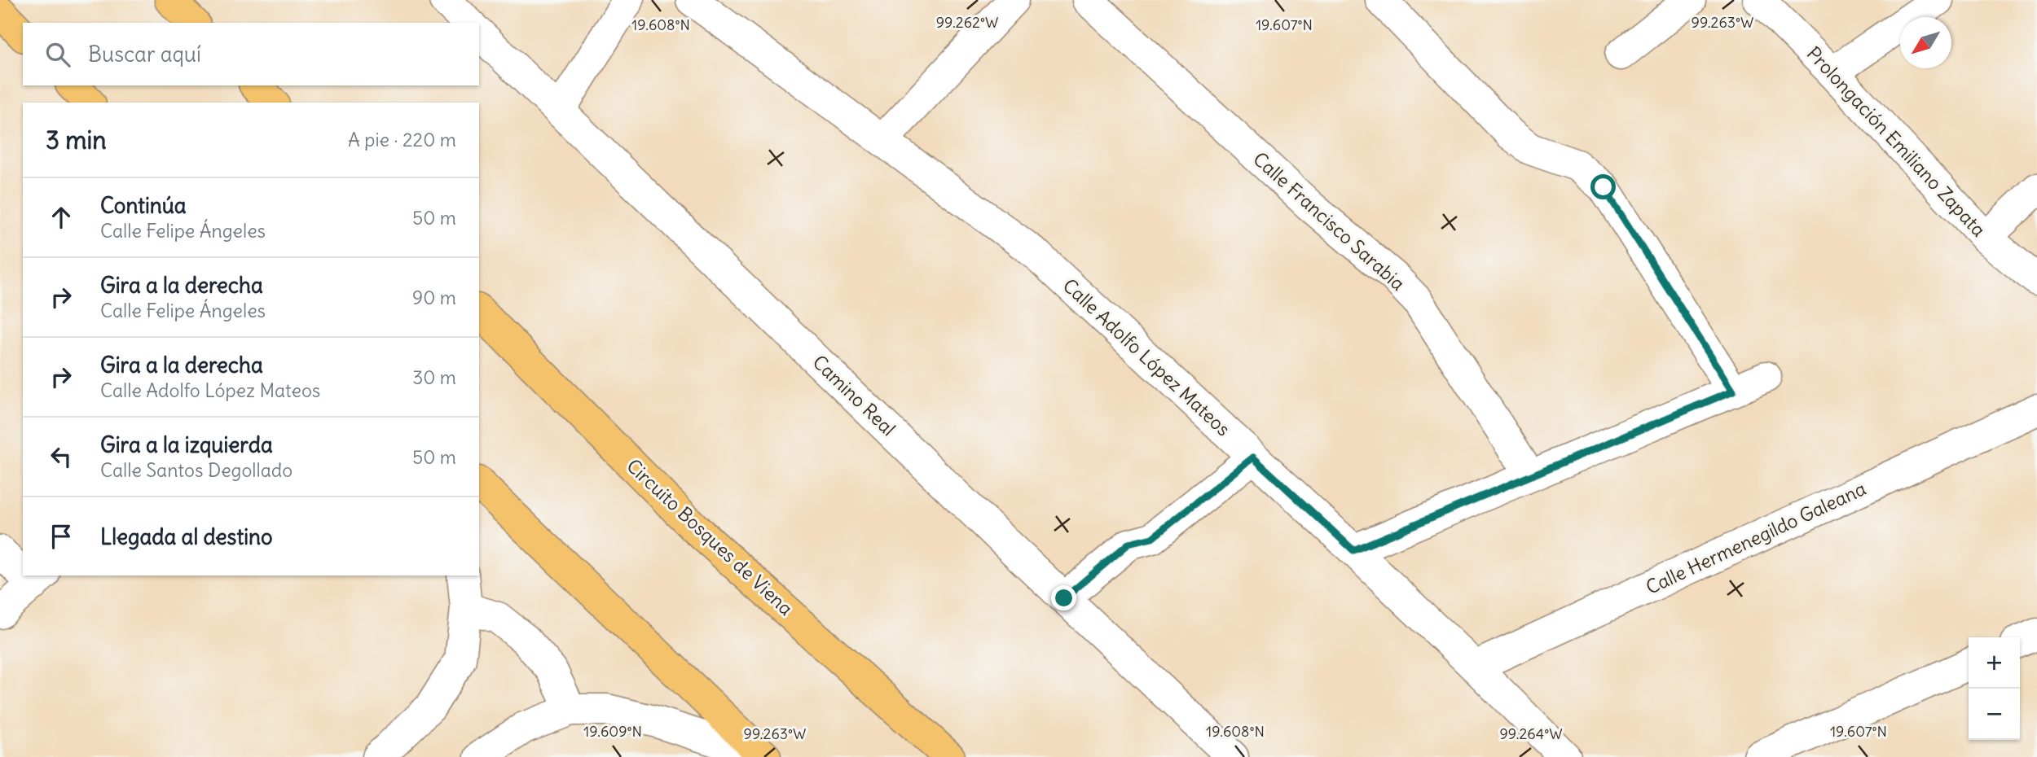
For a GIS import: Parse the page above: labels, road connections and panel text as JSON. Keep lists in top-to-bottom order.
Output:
{
  "streets": {
    "main road": ["Circuito Bosques de Viena"],
    "street": [
      "Prolongación Emiliano Zapata",
      "Calle Francisco Sarabia",
      "Calle Adolfo López Mateos",
      "Camino Real",
      "Calle Hermenegildo Galeana"
    ]
  },
  "crossings": [
    ["Calle Adolfo López Mateos", "Calle Hermenegildo Galeana"]
  ],
  "north": "bottom left",
  "page": {
    "search": "Buscar aquí",
    "heading": ["3 min", "A pie · 220 m"],
    "list": [
      ["Continúa", "Calle Felipe Ángeles", "50 m"],
      ["Gira a la derecha", "Calle Felipe Ángeles", "90 m"],
      ["Gira a la derecha", "Calle Adolfo López Mateos", "30 m"],
      ["Gira a la izquierda", "Calle Santos Degollado", "50 m"],
      "Llegada al destino"
    ],
    "map_buttons": ["+", "−"]
  },
  "coordinates": [
    "99.262°W",
    "99.263°W",
    "19.608°N",
    "19.607°N",
    "19.609°N",
    "99.264°W"
  ]
}
